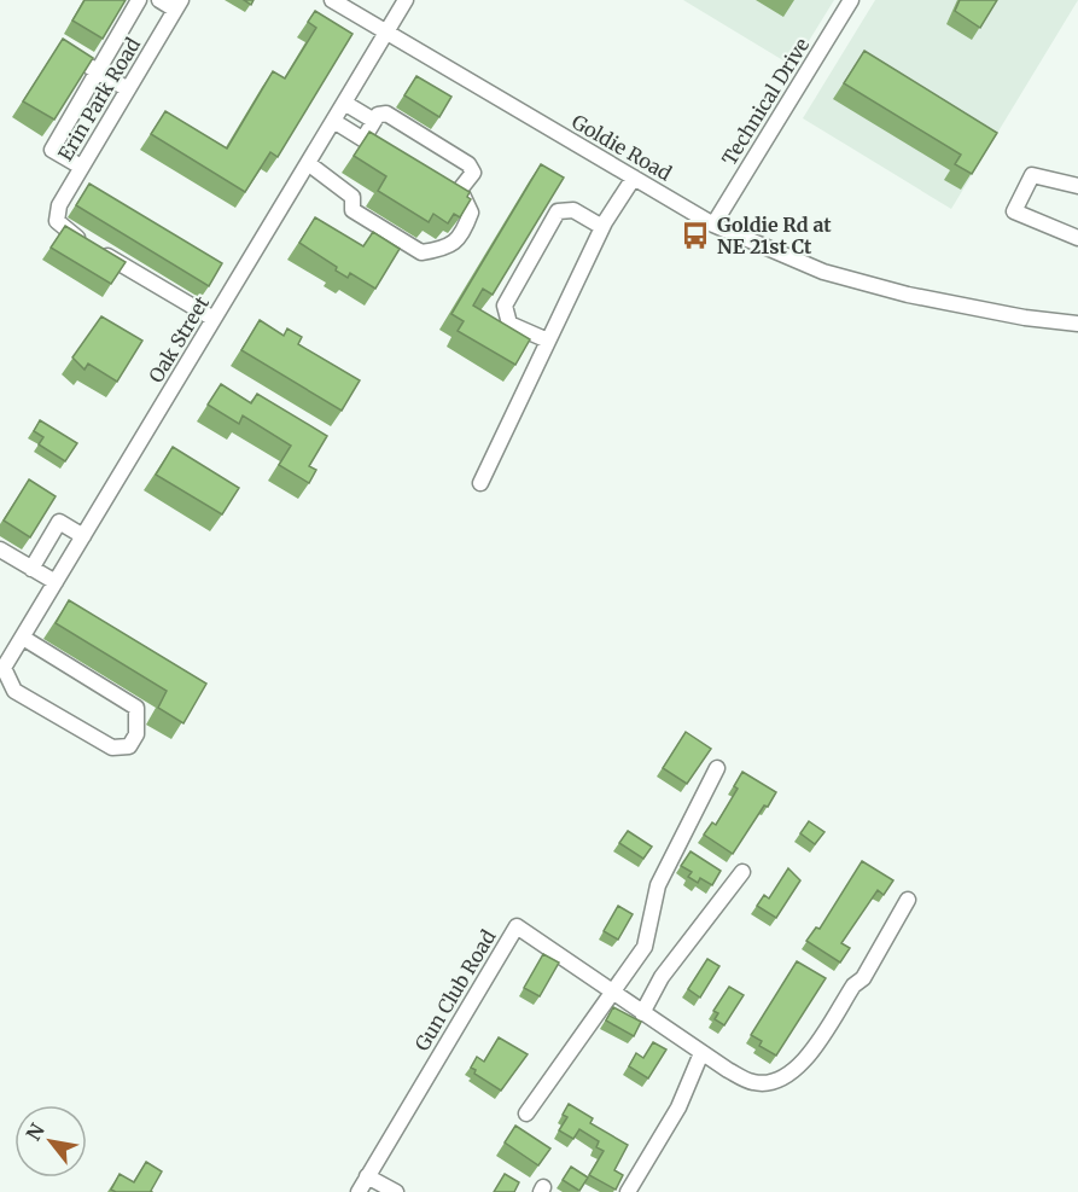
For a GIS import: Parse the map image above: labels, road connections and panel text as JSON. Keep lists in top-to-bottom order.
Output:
{
  "streets": {
    "street": [
      "Erin Park Road",
      "Technical Drive",
      "Goldie Road",
      "Oak Street",
      "Gun Club Road"
    ]
  },
  "crossings": [
    ["Erin Park Road", "Oak Street"],
    ["Technical Drive", "Goldie Road"],
    ["Goldie Road", "Oak Street"]
  ],
  "places": {
    "bus stop": ["Goldie Rd at NE 21st Ct"]
  },
  "north": "top left"
}
